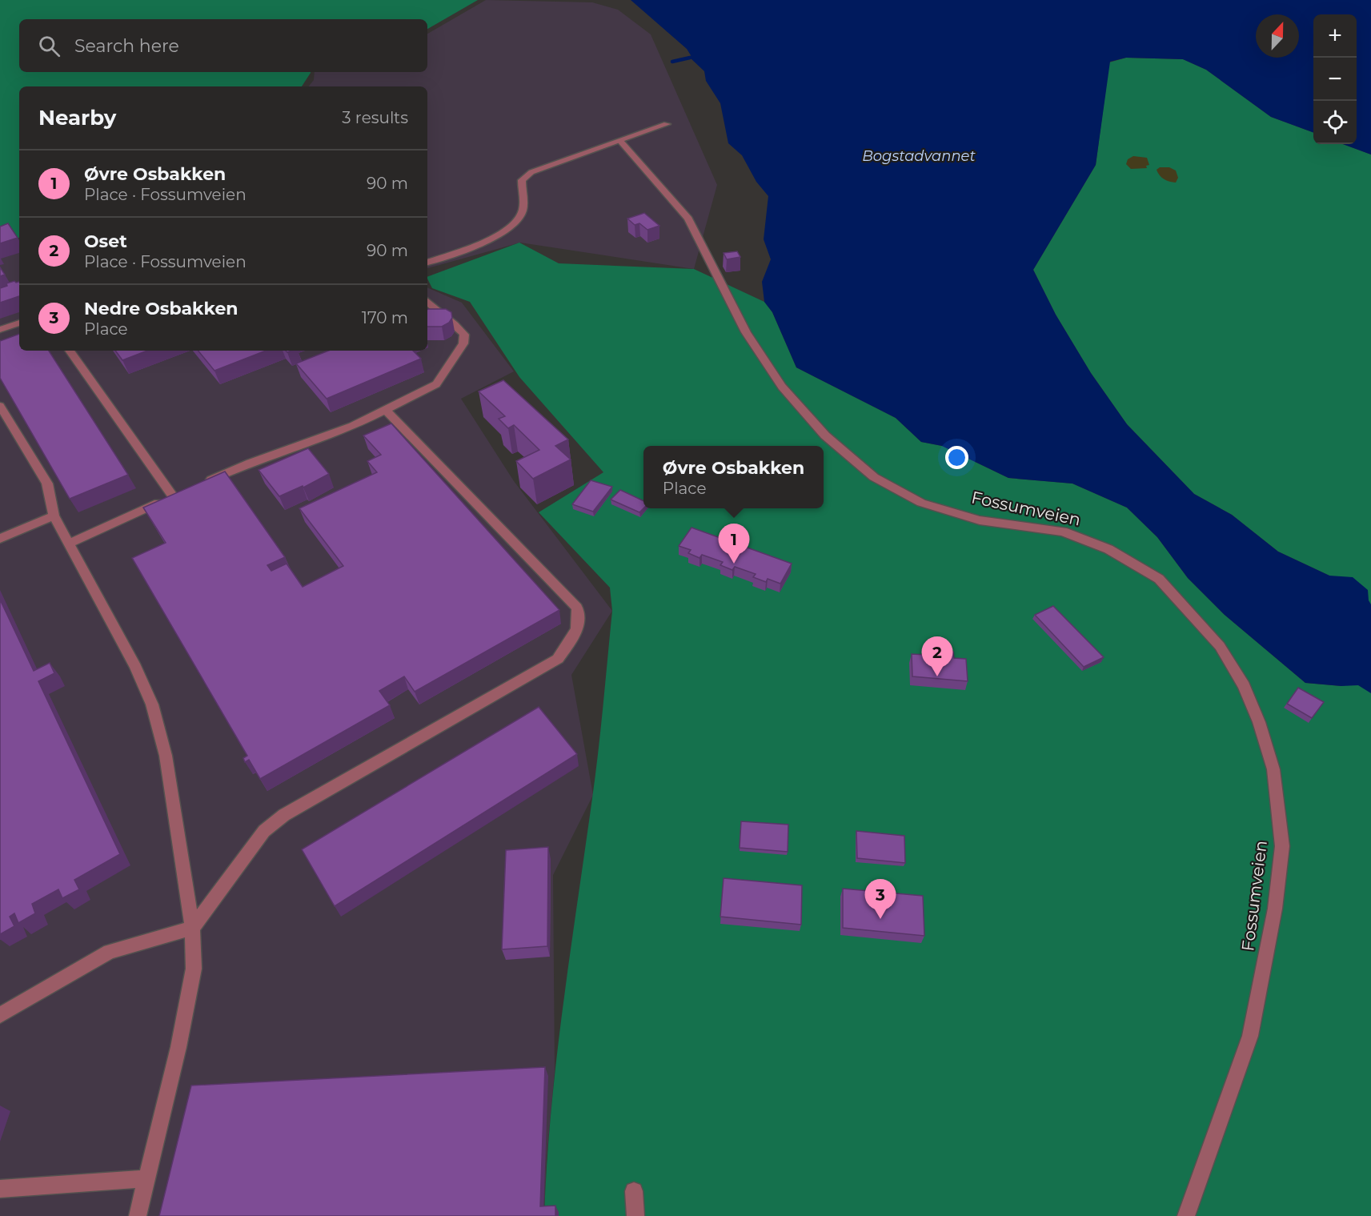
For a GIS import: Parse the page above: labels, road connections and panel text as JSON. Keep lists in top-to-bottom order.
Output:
{
  "streets": {
    "street": ["Fossumveien"]
  },
  "water": ["Bogstadvannet"],
  "north": "top",
  "page": {
    "map_buttons": ["+", "−"],
    "search": "Search here",
    "heading": ["Nearby", "3 results"],
    "list": [
      {
        "mark": "1",
        "name": "Øvre Osbakken",
        "note": "Place · Fossumveien",
        "value": "90 m"
      },
      {
        "mark": "2",
        "name": "Oset",
        "note": "Place · Fossumveien",
        "value": "90 m"
      },
      {
        "mark": "3",
        "name": "Nedre Osbakken",
        "note": "Place",
        "value": "170 m"
      }
    ],
    "popup": ["Øvre Osbakken", "Place"],
    "pins": ["1", "2", "3"]
  }
}
